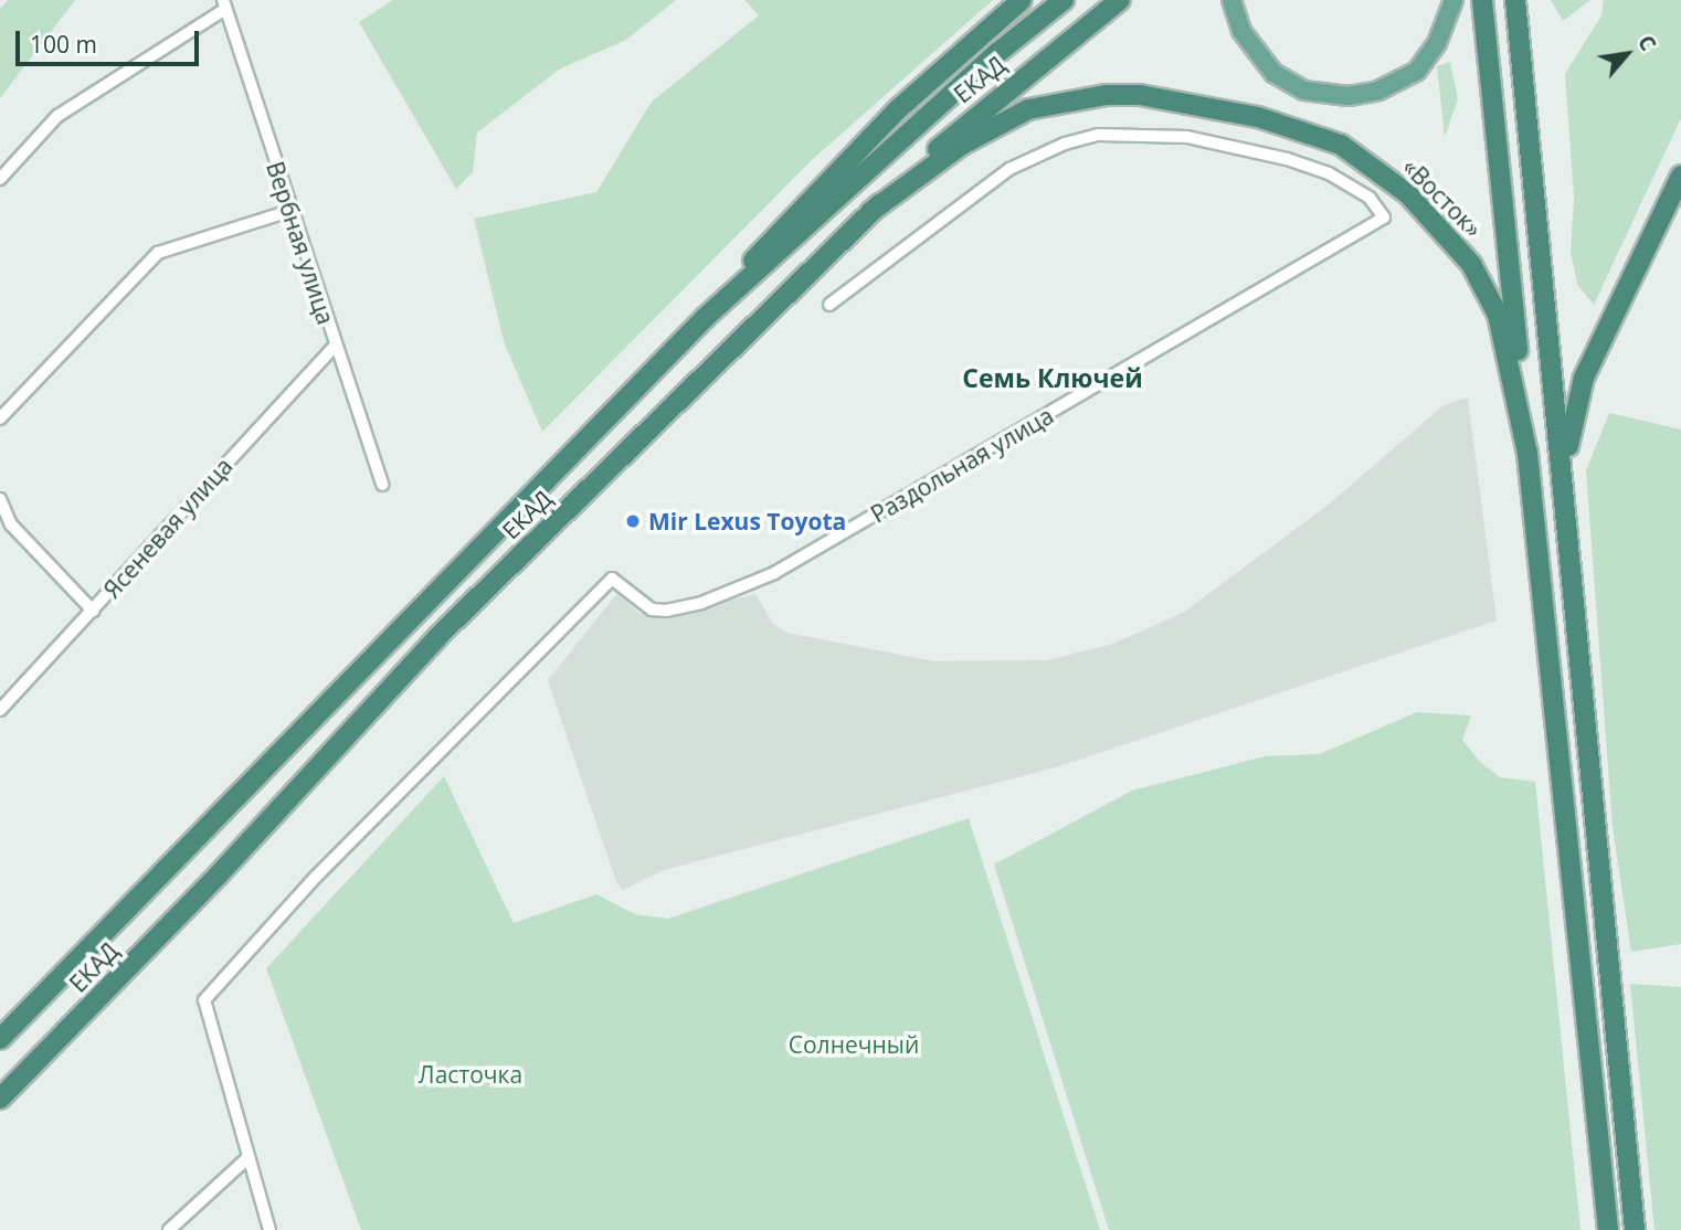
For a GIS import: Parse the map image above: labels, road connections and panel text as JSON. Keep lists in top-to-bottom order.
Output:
{
  "streets": {
    "highway": ["ЕКАД", "«Восток»"],
    "street": ["Вербная улица", "Раздольная улица", "Ясеневая улица"]
  },
  "crossings": [
    ["ЕКАД", "«Восток»"],
    ["Вербная улица", "Ясеневая улица"]
  ],
  "districts": ["Семь Ключей"],
  "parks": ["Солнечный", "Ласточка"],
  "places": ["Mir Lexus Toyota"],
  "scale_bar": "100 m",
  "north": "top right"
}
